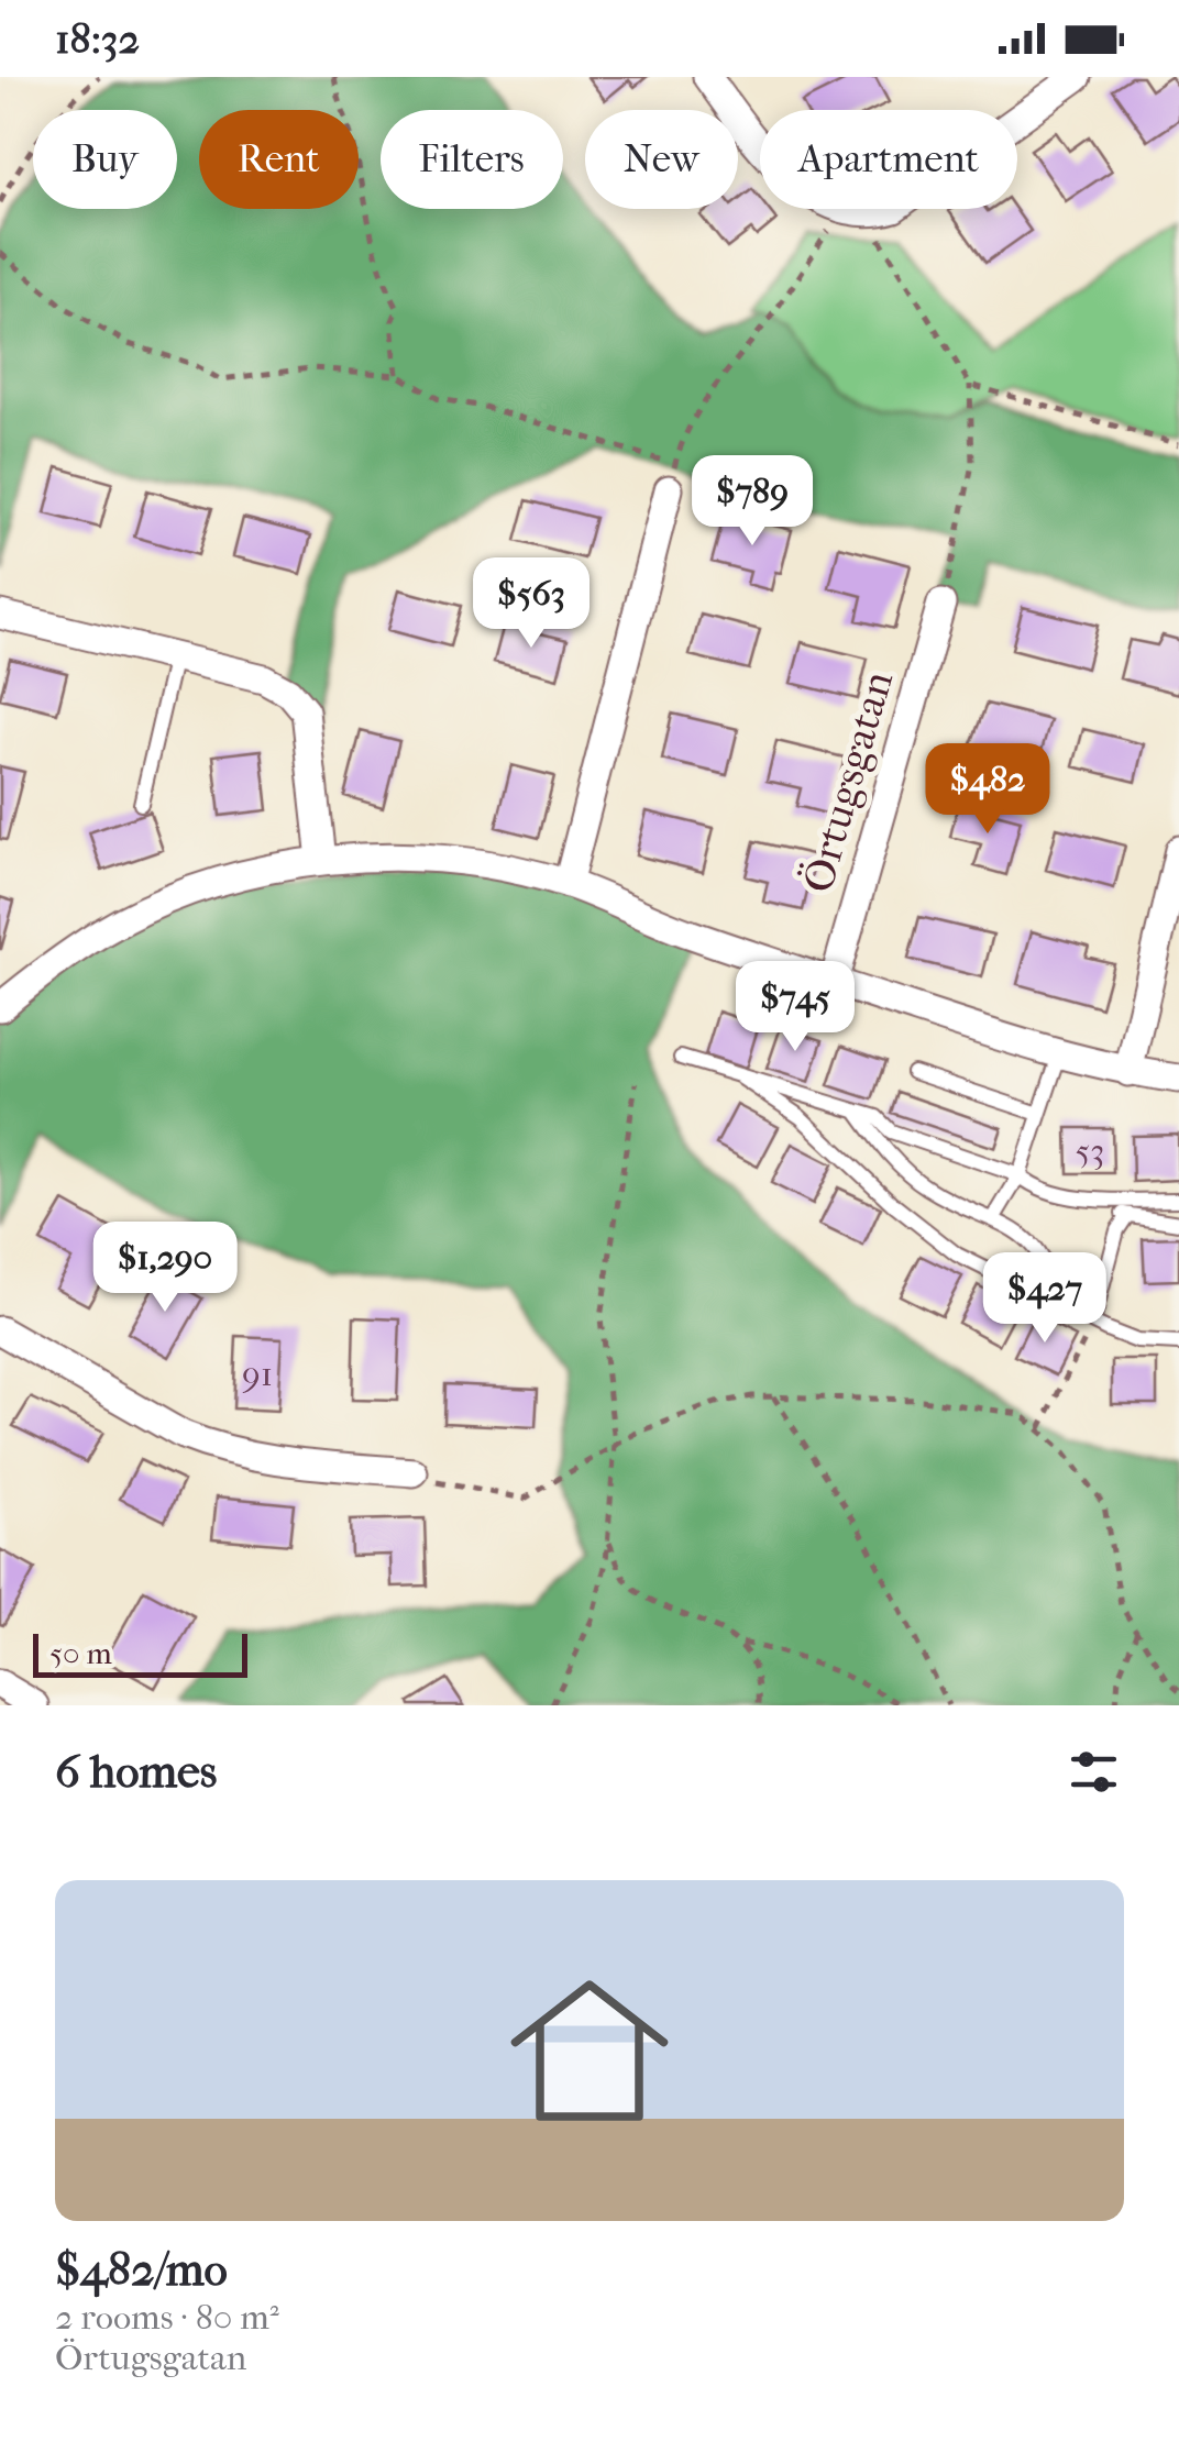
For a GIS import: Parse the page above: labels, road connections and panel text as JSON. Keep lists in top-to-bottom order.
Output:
{
  "streets": {
    "street": ["Örtugsgatan"]
  },
  "house_numbers": ["53", "91"],
  "scale_bar": "50 m",
  "page": {
    "status": "18:32",
    "chip": [
      "Buy",
      "Rent",
      "Filters",
      "New",
      "Apartment"
    ],
    "price": [
      "$789",
      "$563",
      "$482",
      "$745",
      "$1,290",
      "$427"
    ],
    "scale": "50 m",
    "heading": "6 homes",
    "list": [
      {
        "name": "$482/mo",
        "note": "2 rooms · 80 m² · Örtugsgatan"
      }
    ]
  }
}
